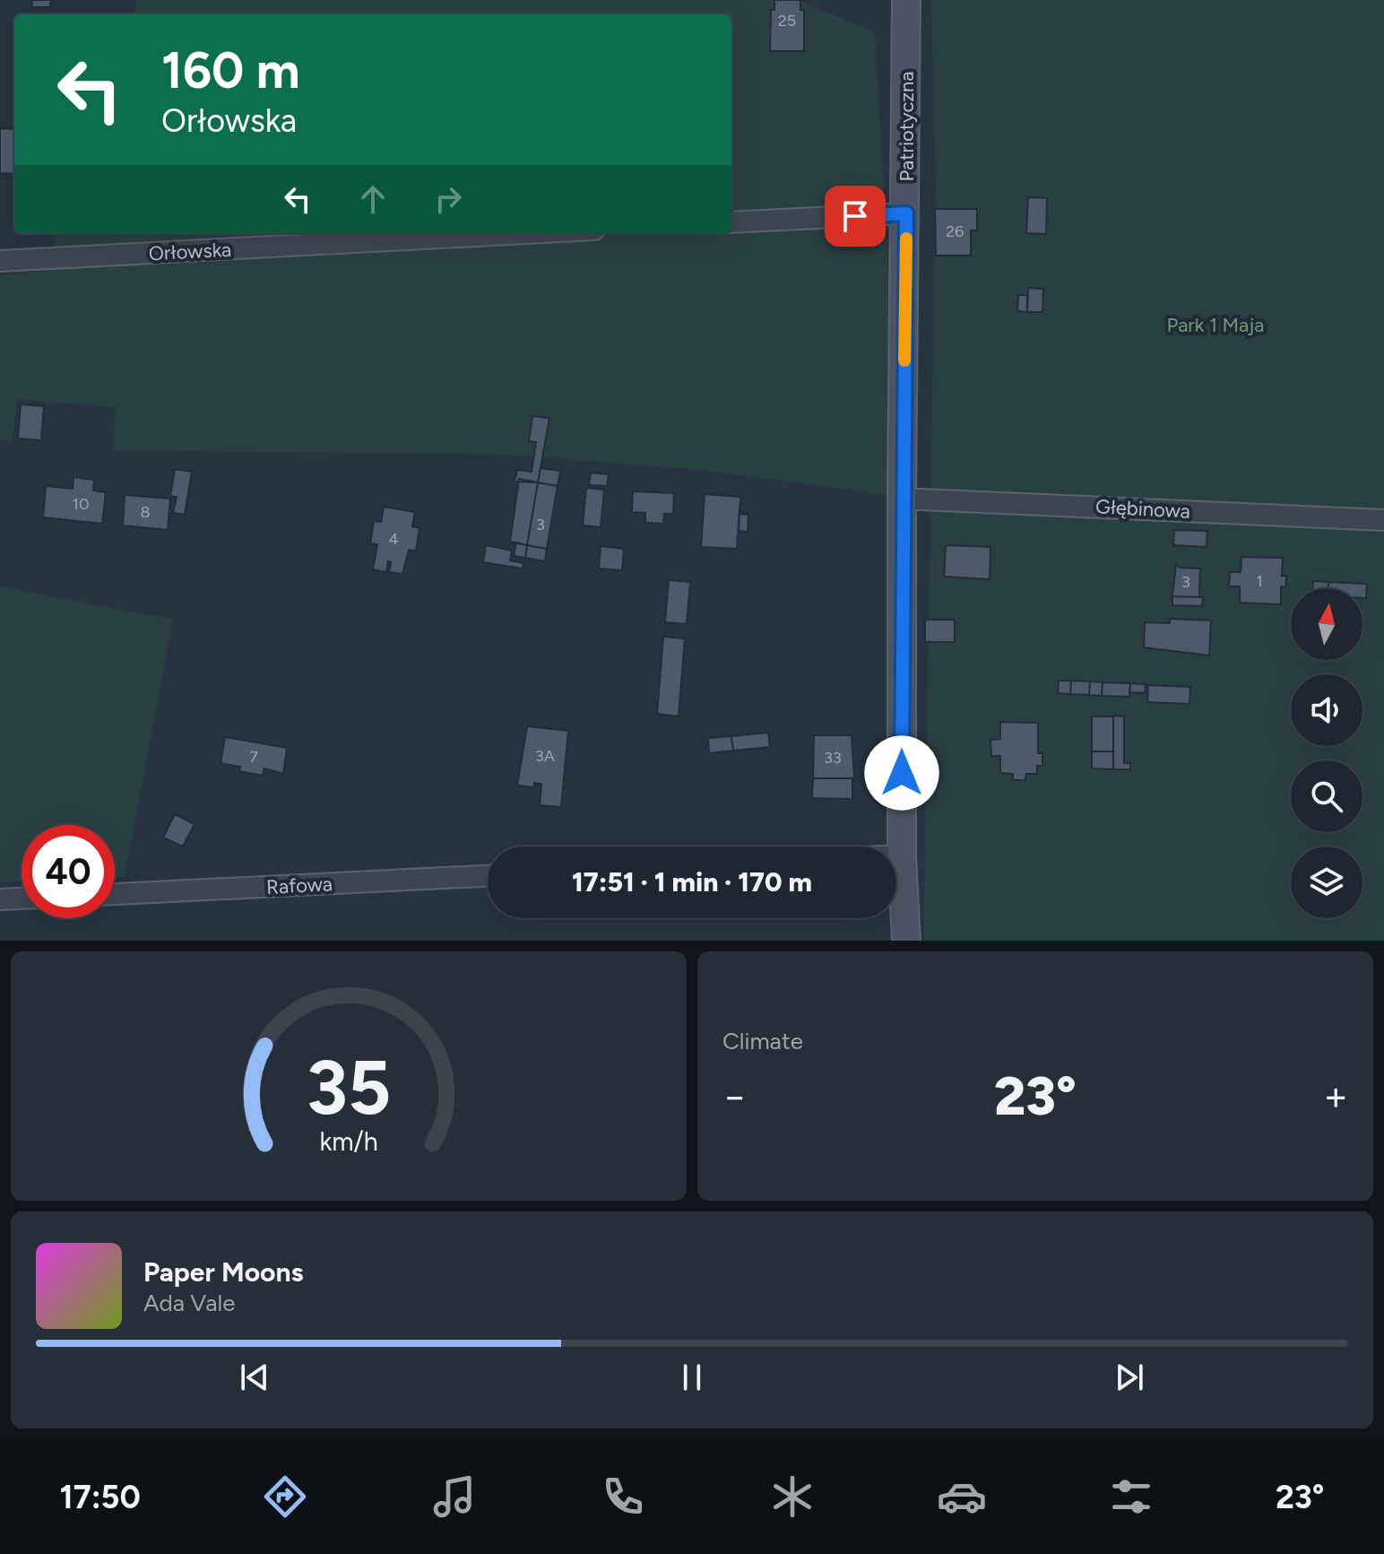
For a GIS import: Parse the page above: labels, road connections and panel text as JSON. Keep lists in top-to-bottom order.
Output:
{
  "streets": {
    "street": [
      "Patriotyczna",
      "Orłowska",
      "Głębinowa",
      "Rafowa"
    ]
  },
  "crossings": [
    ["Patriotyczna", "Głębinowa"]
  ],
  "parks": ["Park 1 Maja"],
  "house_numbers": [
    "25",
    "26",
    "10",
    "8",
    "3",
    "4",
    "1",
    "3",
    "3A",
    "7",
    "33"
  ],
  "north": "top",
  "page": {
    "turn": ["160 m", "Orłowska"],
    "limit": "40",
    "trip": "17:51 · 1 min · 170 m",
    "tile": "Climate",
    "heat": ["−", "23°", "+"],
    "song": ["Paper Moons", "Ada Vale"],
    "tabs": ["17:50", "23°"],
    "gauge": ["35", "km/h"]
  }
}
